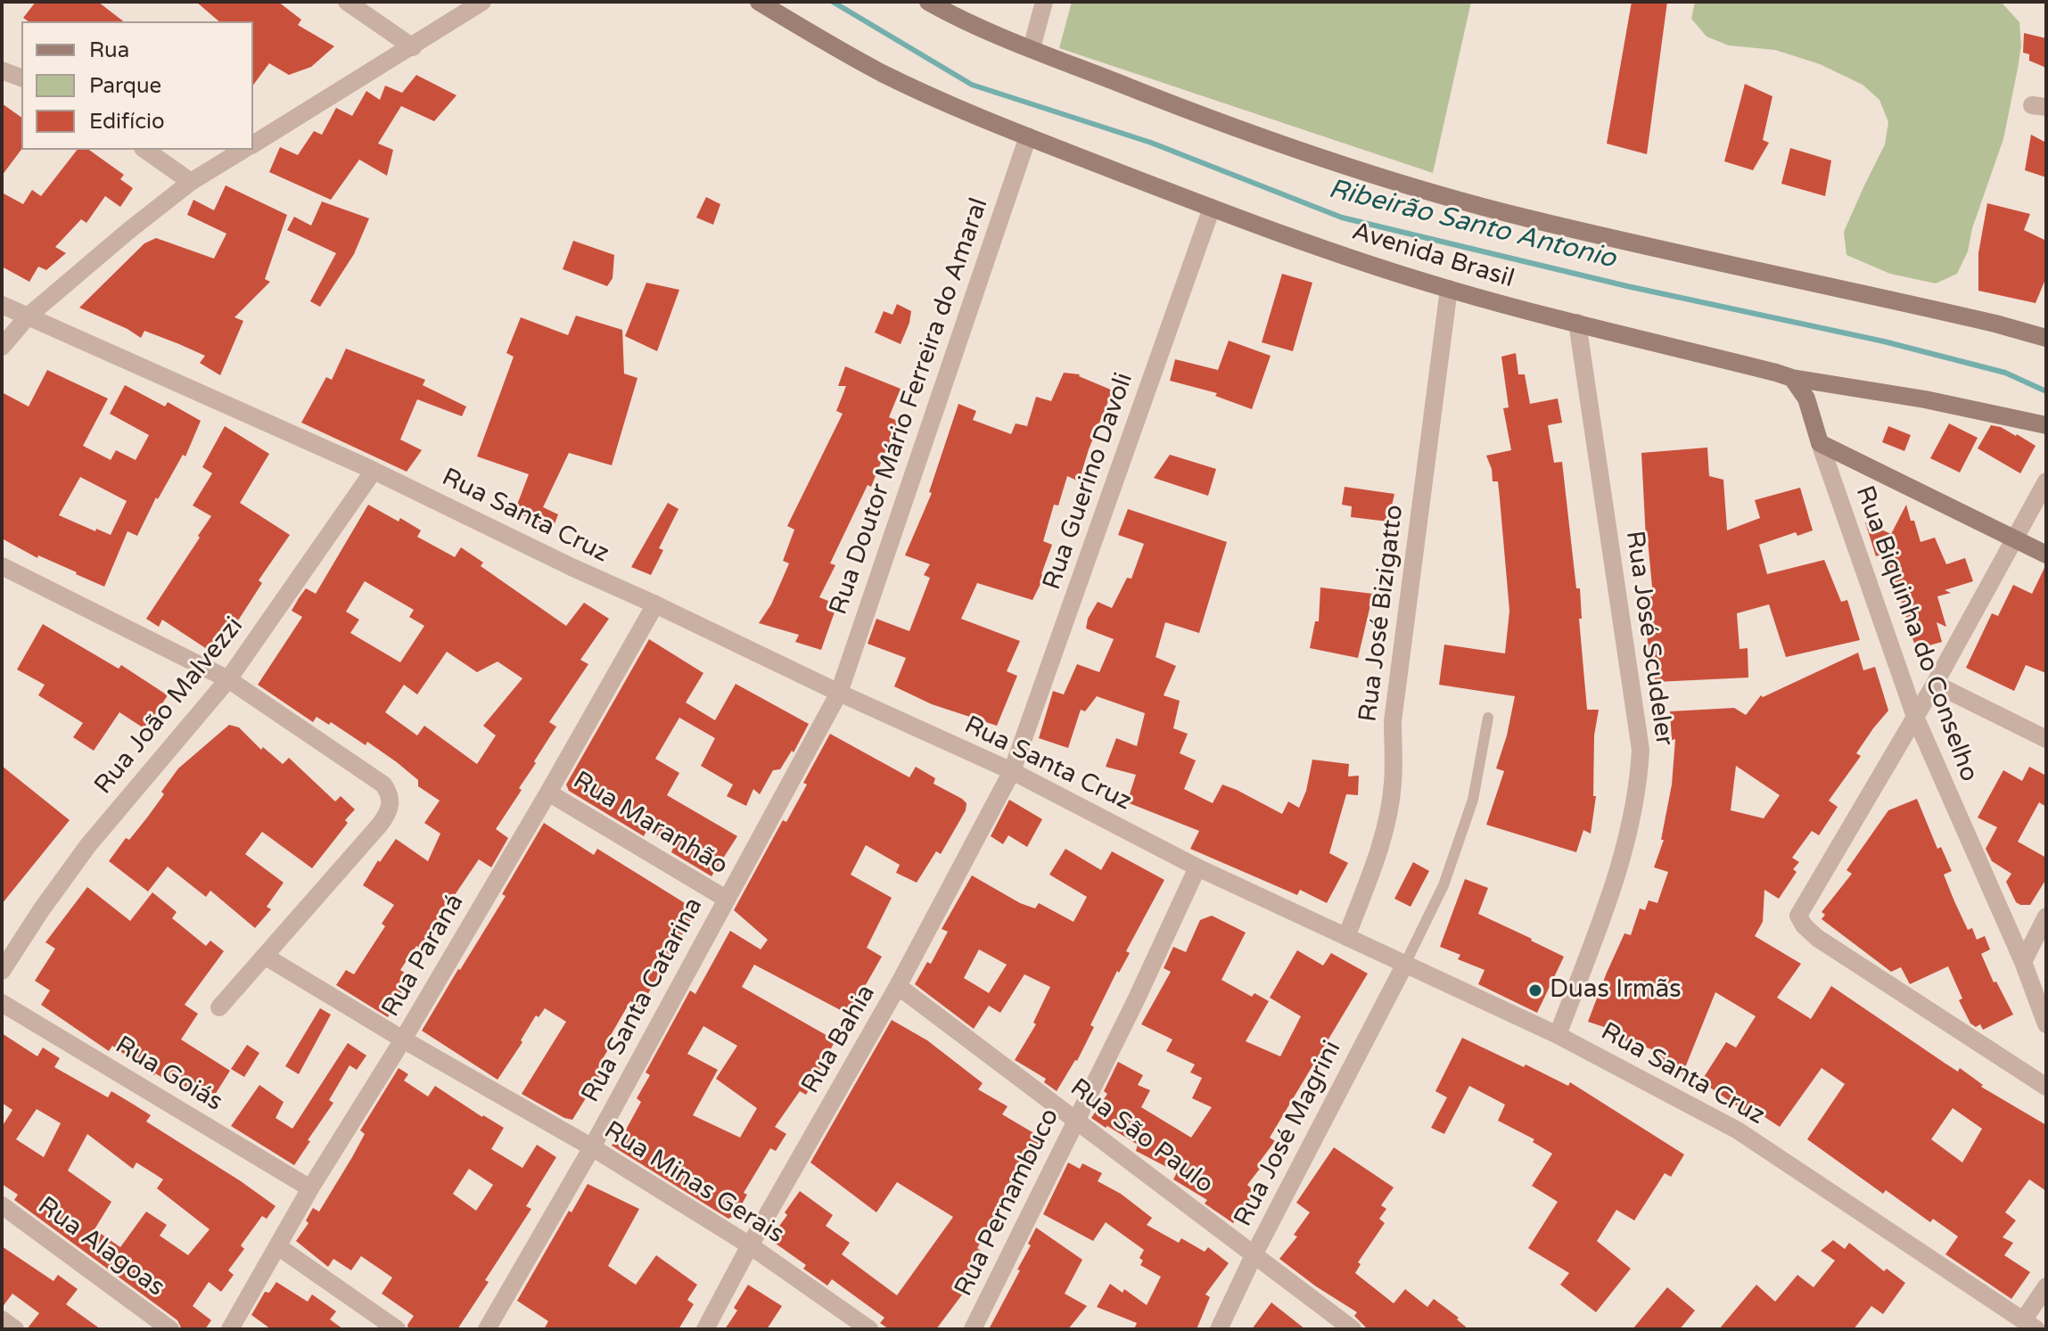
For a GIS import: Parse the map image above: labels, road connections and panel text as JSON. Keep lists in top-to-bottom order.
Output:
{
  "streets": {
    "main road": ["Avenida Brasil", "Rua Biquinha do Conselho"],
    "street": [
      "Rua Doutor Mário Ferreira do Amaral",
      "Rua Guerino Davoli",
      "Rua Santa Cruz",
      "Rua José Bizigatto",
      "Rua José Scudeler",
      "Rua João Malvezzi",
      "Rua Maranhão",
      "Rua Paraná",
      "Rua Santa Catarina",
      "Rua Bahia",
      "Rua Goiás",
      "Rua José Magrini",
      "Rua São Paulo",
      "Rua Minas Gerais",
      "Rua Pernambuco",
      "Rua Alagoas"
    ]
  },
  "crossings": [
    ["Avenida Brasil", "Rua Doutor Mário Ferreira do Amaral"],
    ["Avenida Brasil", "Rua Guerino Davoli"],
    ["Avenida Brasil", "Rua José Bizigatto"],
    ["Avenida Brasil", "Rua Biquinha do Conselho"],
    ["Avenida Brasil", "Rua José Scudeler"],
    ["Rua Doutor Mário Ferreira do Amaral", "Rua Santa Cruz"],
    ["Rua Doutor Mário Ferreira do Amaral", "Rua Santa Catarina"],
    ["Rua Guerino Davoli", "Rua Santa Cruz"],
    ["Rua Guerino Davoli", "Rua Bahia"],
    ["Rua Santa Cruz", "Rua José Bizigatto"],
    ["Rua Santa Cruz", "Rua José Scudeler"],
    ["Rua Santa Cruz", "Rua João Malvezzi"],
    ["Rua Santa Cruz", "Rua Paraná"],
    ["Rua Santa Cruz", "Rua Santa Catarina"],
    ["Rua Santa Cruz", "Rua Bahia"],
    ["Rua Santa Cruz", "Rua José Magrini"],
    ["Rua Santa Cruz", "Rua Pernambuco"],
    ["Rua Maranhão", "Rua Paraná"],
    ["Rua Maranhão", "Rua Santa Catarina"],
    ["Rua Paraná", "Rua Goiás"],
    ["Rua Paraná", "Rua Minas Gerais"],
    ["Rua Santa Catarina", "Rua Minas Gerais"],
    ["Rua Bahia", "Rua São Paulo"],
    ["Rua Bahia", "Rua Minas Gerais"],
    ["Rua José Magrini", "Rua São Paulo"],
    ["Rua São Paulo", "Rua Pernambuco"]
  ],
  "water": ["Ribeirão Santo Antonio"],
  "places": ["Duas Irmãs"],
  "legend": ["Rua", "Parque", "Edifício"]
}
